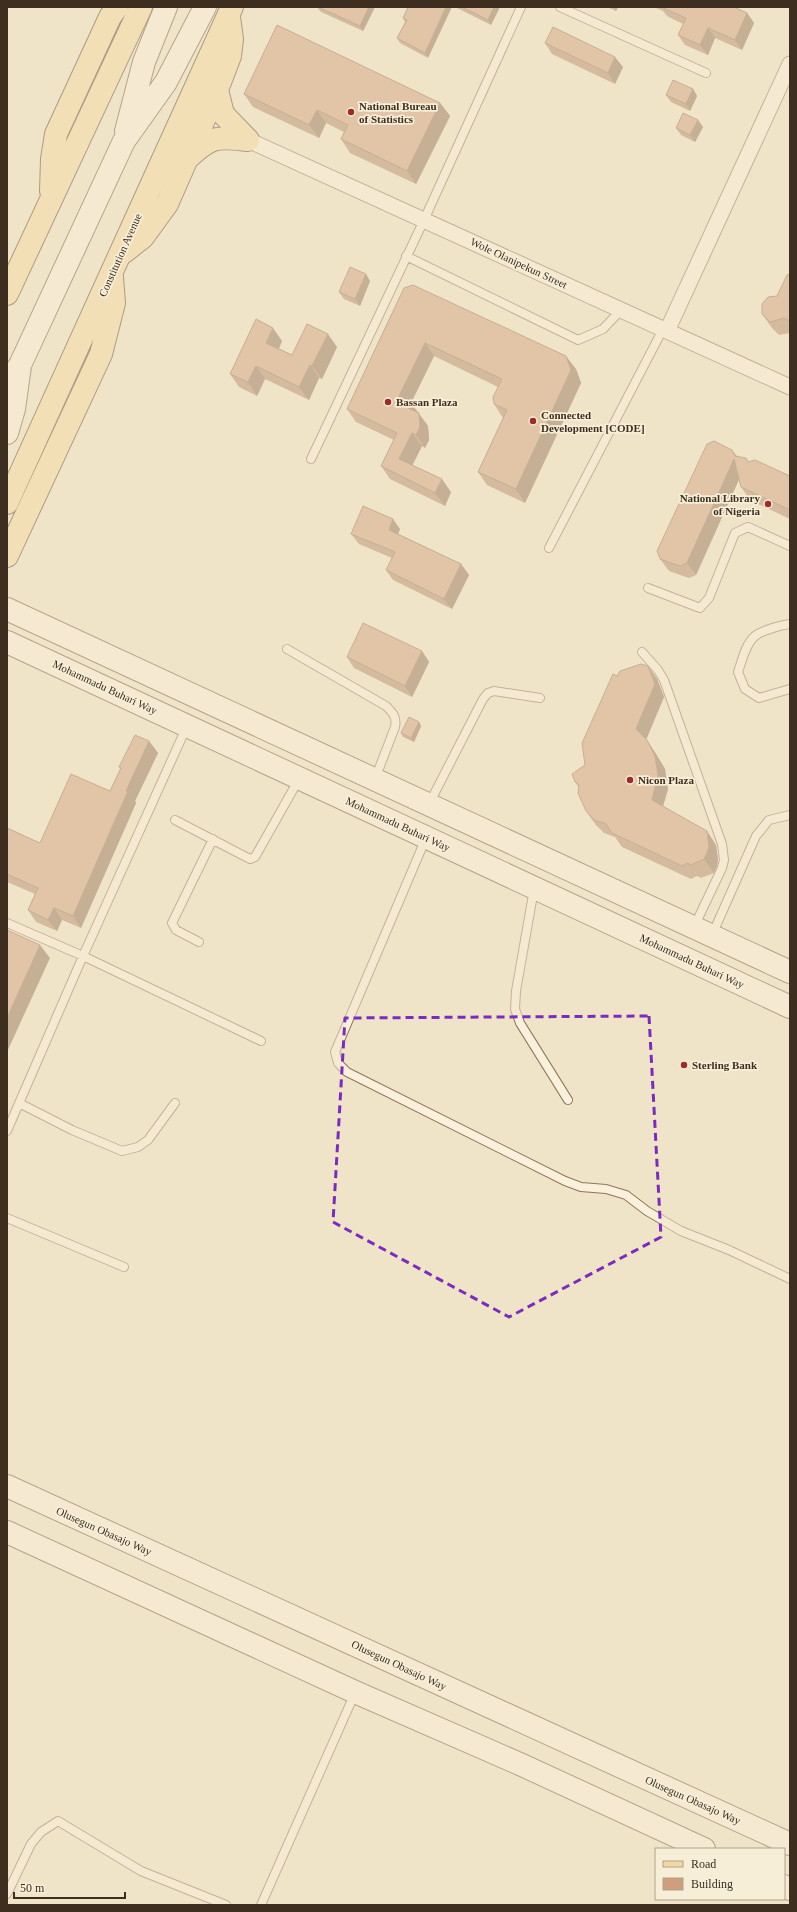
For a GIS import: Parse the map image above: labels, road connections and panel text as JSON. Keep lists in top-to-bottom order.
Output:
{
  "streets": {
    "main road": ["Constitution Avenue", "Mohammadu Buhari Way", "Olusegun Obasajo Way"],
    "street": ["Wole Olanipekun Street"]
  },
  "places": [
    "National Bureau of Statistics",
    "Bassan Plaza",
    "Connected Development [CODE]",
    "National Library of Nigeria",
    "Nicon Plaza",
    "Sterling Bank"
  ],
  "legend": ["Road", "Building"],
  "scale_bar": "50 m"
}
